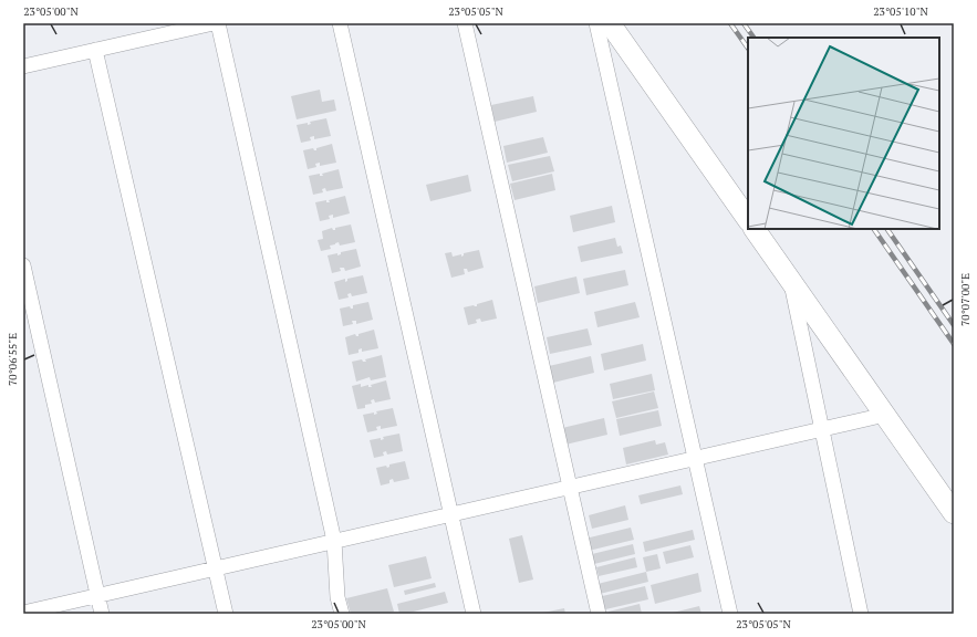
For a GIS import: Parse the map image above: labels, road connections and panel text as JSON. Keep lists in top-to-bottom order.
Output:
{
  "coordinates": [
    "23°05'00\"N",
    "23°05'05\"N",
    "23°05'10\"N",
    "70°07'00\"E",
    "70°06'55\"E"
  ]
}
